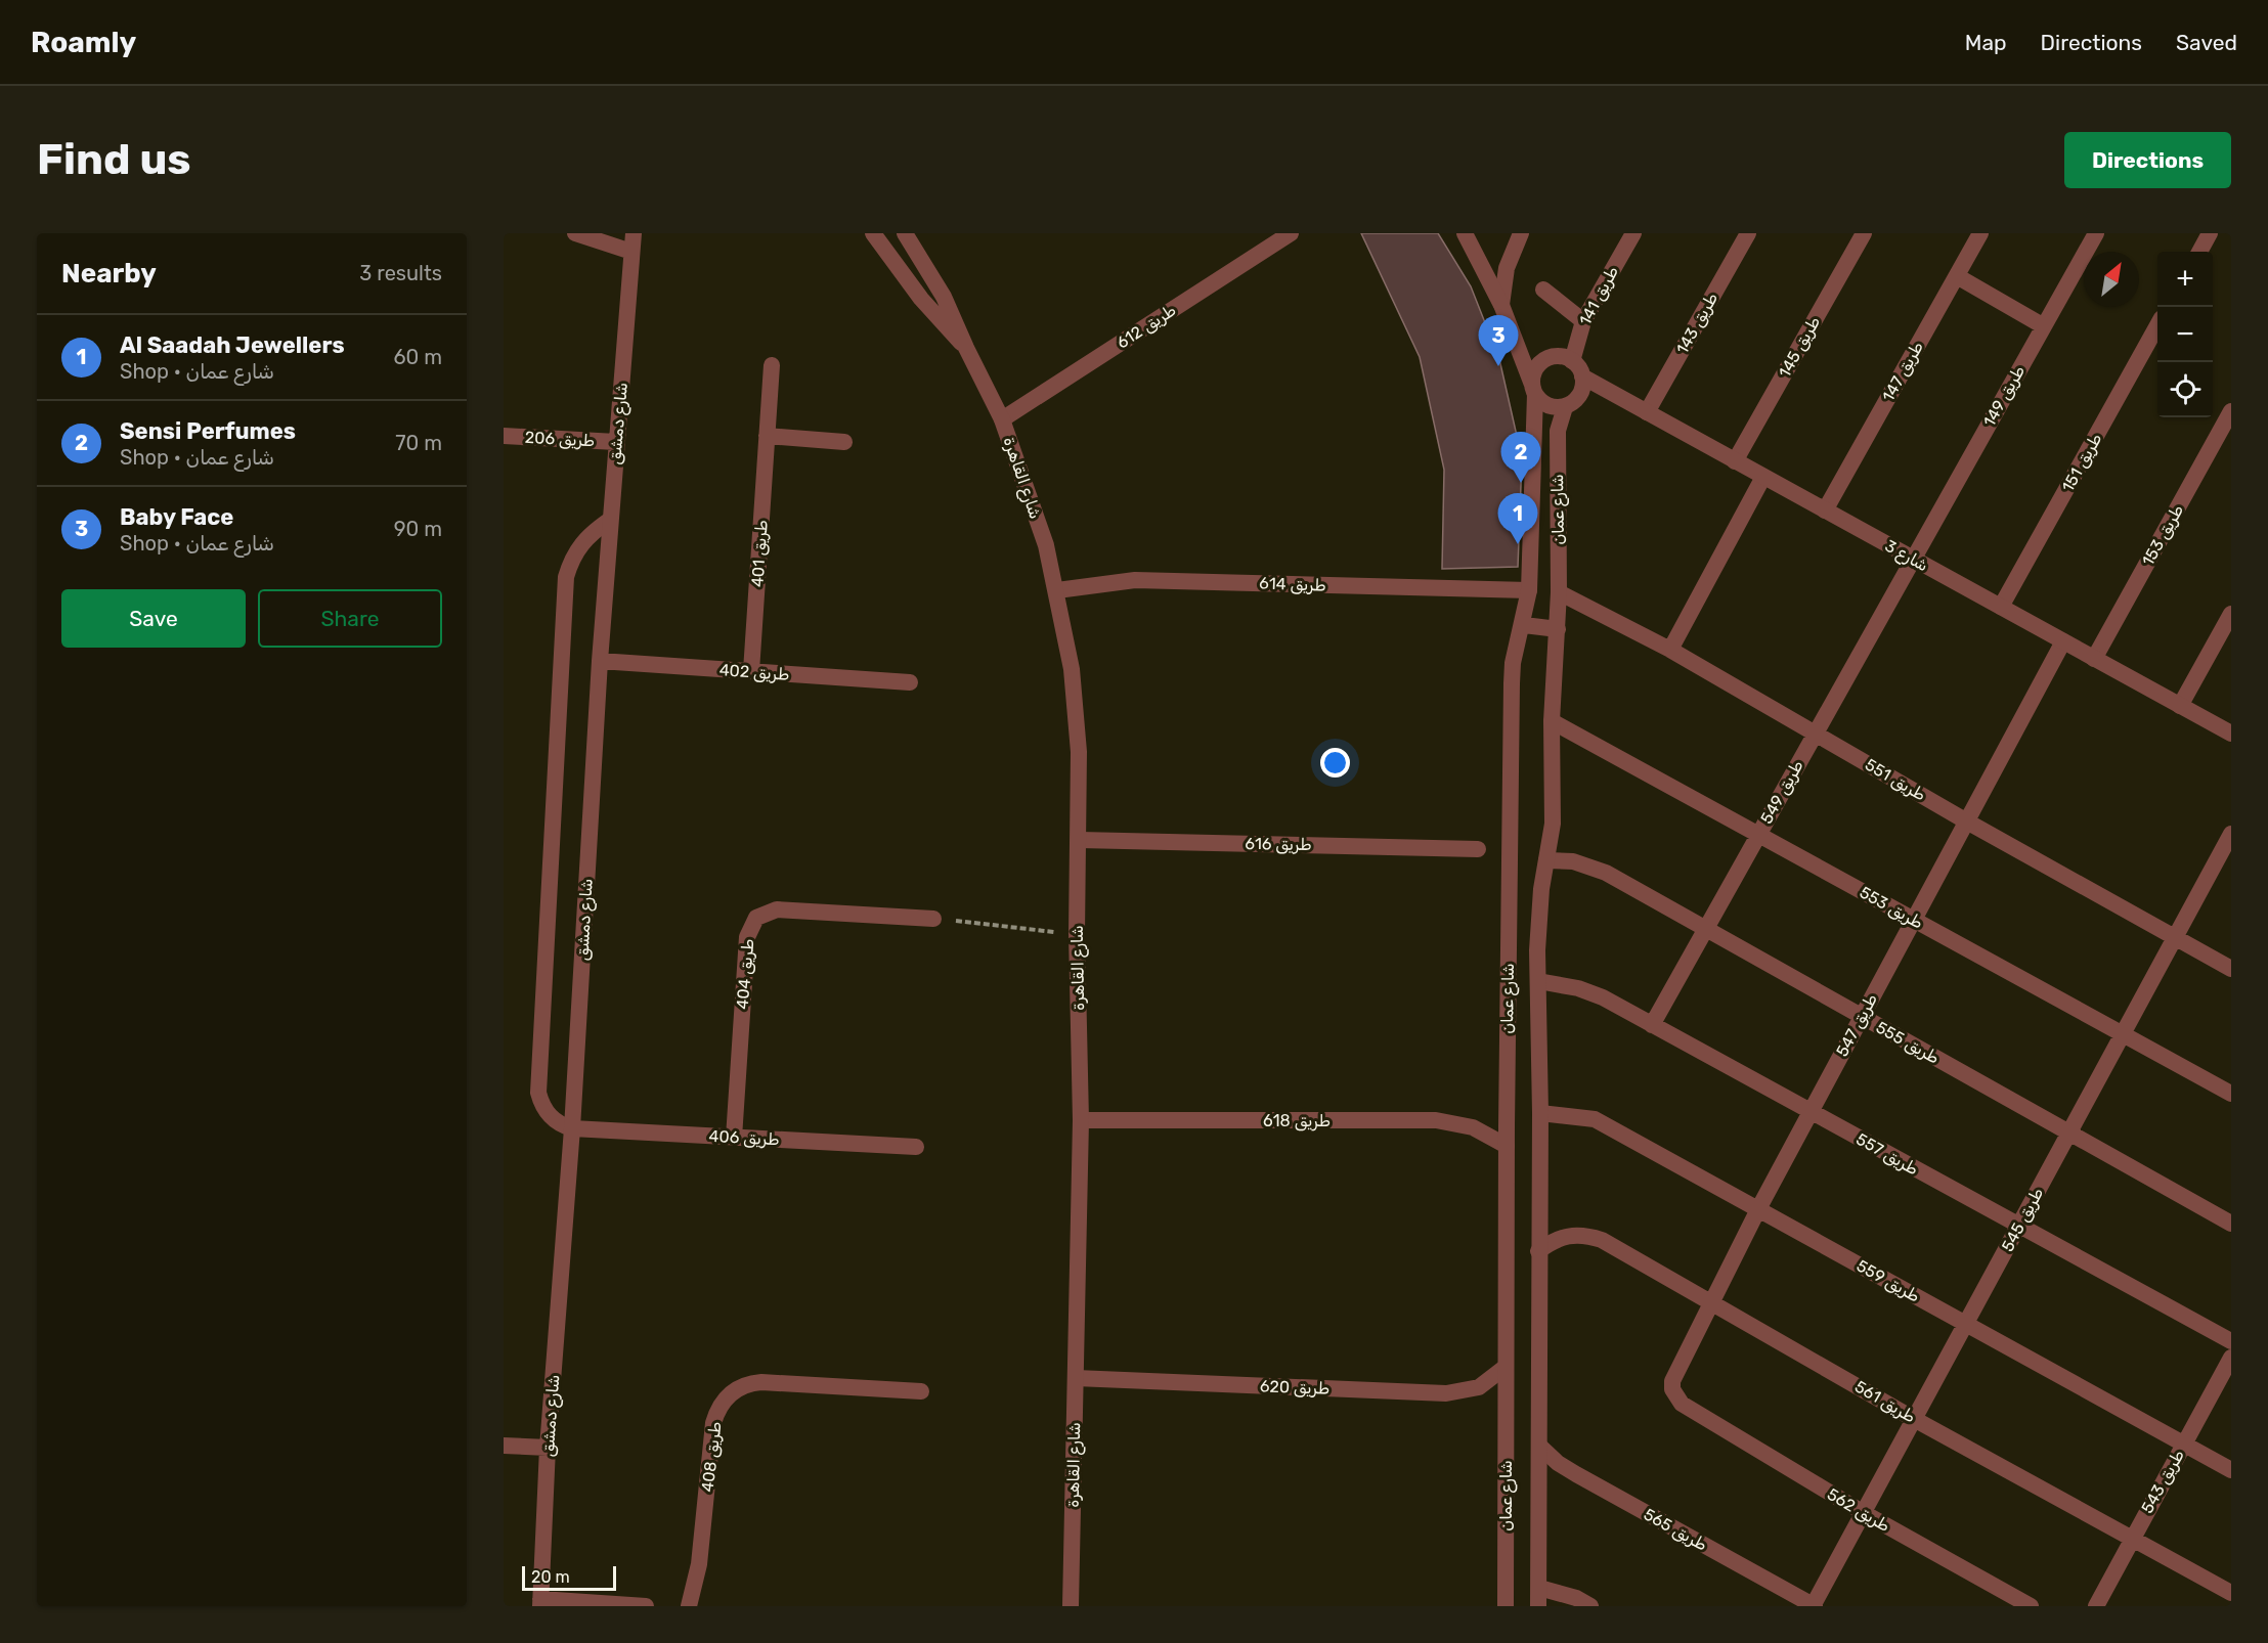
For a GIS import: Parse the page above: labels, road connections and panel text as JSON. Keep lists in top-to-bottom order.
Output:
{
  "streets": {
    "street": [
      "طريق 141",
      "طريق 143",
      "طريق 612",
      "طريق 145",
      "طريق 147",
      "طريق 149",
      "شارع دمشق",
      "طريق 206",
      "طريق 151",
      "شارع القاهرة",
      "شارع عمان",
      "طريق 153",
      "طريق 401",
      "شارع 3",
      "طريق 614",
      "طريق 402",
      "طريق 551",
      "طريق 549",
      "طريق 616",
      "طريق 553",
      "طريق 404",
      "طريق 547",
      "طريق 555",
      "طريق 618",
      "طريق 406",
      "طريق 557",
      "طريق 545",
      "طريق 559",
      "طريق 620",
      "طريق 561",
      "طريق 408",
      "طريق 543",
      "طريق 562",
      "طريق 565"
    ]
  },
  "crossings": [
    ["طريق 141", "شارع عمان"],
    ["طريق 141", "شارع 3"],
    ["طريق 143", "شارع 3"],
    ["طريق 612", "شارع القاهرة"],
    ["طريق 145", "شارع 3"],
    ["طريق 147", "شارع 3"],
    ["طريق 149", "شارع 3"],
    ["طريق 149", "طريق 549"],
    ["شارع دمشق", "طريق 206"],
    ["شارع دمشق", "طريق 402"],
    ["شارع دمشق", "طريق 406"],
    ["طريق 151", "شارع 3"],
    ["شارع القاهرة", "طريق 614"],
    ["شارع القاهرة", "طريق 616"],
    ["شارع القاهرة", "طريق 618"],
    ["شارع القاهرة", "طريق 620"],
    ["شارع عمان", "شارع 3"],
    ["شارع عمان", "طريق 614"],
    ["شارع عمان", "طريق 551"],
    ["شارع عمان", "طريق 553"],
    ["شارع عمان", "طريق 555"],
    ["شارع عمان", "طريق 618"],
    ["شارع عمان", "طريق 557"],
    ["شارع عمان", "طريق 559"],
    ["شارع عمان", "طريق 620"],
    ["شارع عمان", "طريق 561"],
    ["شارع عمان", "طريق 565"],
    ["طريق 153", "شارع 3"],
    ["طريق 401", "طريق 402"],
    ["شارع 3", "طريق 549"],
    ["شارع 3", "طريق 547"],
    ["طريق 551", "طريق 549"],
    ["طريق 551", "طريق 547"],
    ["طريق 551", "طريق 545"],
    ["طريق 549", "طريق 553"],
    ["طريق 549", "طريق 555"],
    ["طريق 549", "طريق 557"],
    ["طريق 553", "طريق 547"],
    ["طريق 553", "طريق 545"],
    ["طريق 404", "طريق 406"],
    ["طريق 547", "طريق 555"],
    ["طريق 547", "طريق 557"],
    ["طريق 547", "طريق 559"],
    ["طريق 547", "طريق 561"],
    ["طريق 547", "طريق 562"],
    ["طريق 555", "طريق 545"],
    ["طريق 557", "طريق 545"],
    ["طريق 545", "طريق 559"],
    ["طريق 545", "طريق 561"],
    ["طريق 545", "طريق 562"],
    ["طريق 545", "طريق 565"],
    ["طريق 559", "طريق 543"],
    ["طريق 561", "طريق 543"]
  ],
  "scale_bar": "20 m",
  "north": "top right",
  "page": {
    "header": "Roamly",
    "nav": ["Map", "Directions", "Saved"],
    "buttons": [
      "Directions",
      ["Save", "Share"]
    ],
    "title": "Find us",
    "heading": ["Nearby", "3 results"],
    "map_buttons": ["+", "−"],
    "list": [
      {
        "mark": "1",
        "name": "Al Saadah Jewellers",
        "note": "Shop · شارع عمان",
        "value": "60 m"
      },
      {
        "mark": "2",
        "name": "Sensi Perfumes",
        "note": "Shop · شارع عمان",
        "value": "70 m"
      },
      {
        "mark": "3",
        "name": "Baby Face",
        "note": "Shop · شارع عمان",
        "value": "90 m"
      }
    ],
    "pins": ["3", "2", "1"],
    "scale": "20 m"
  }
}
